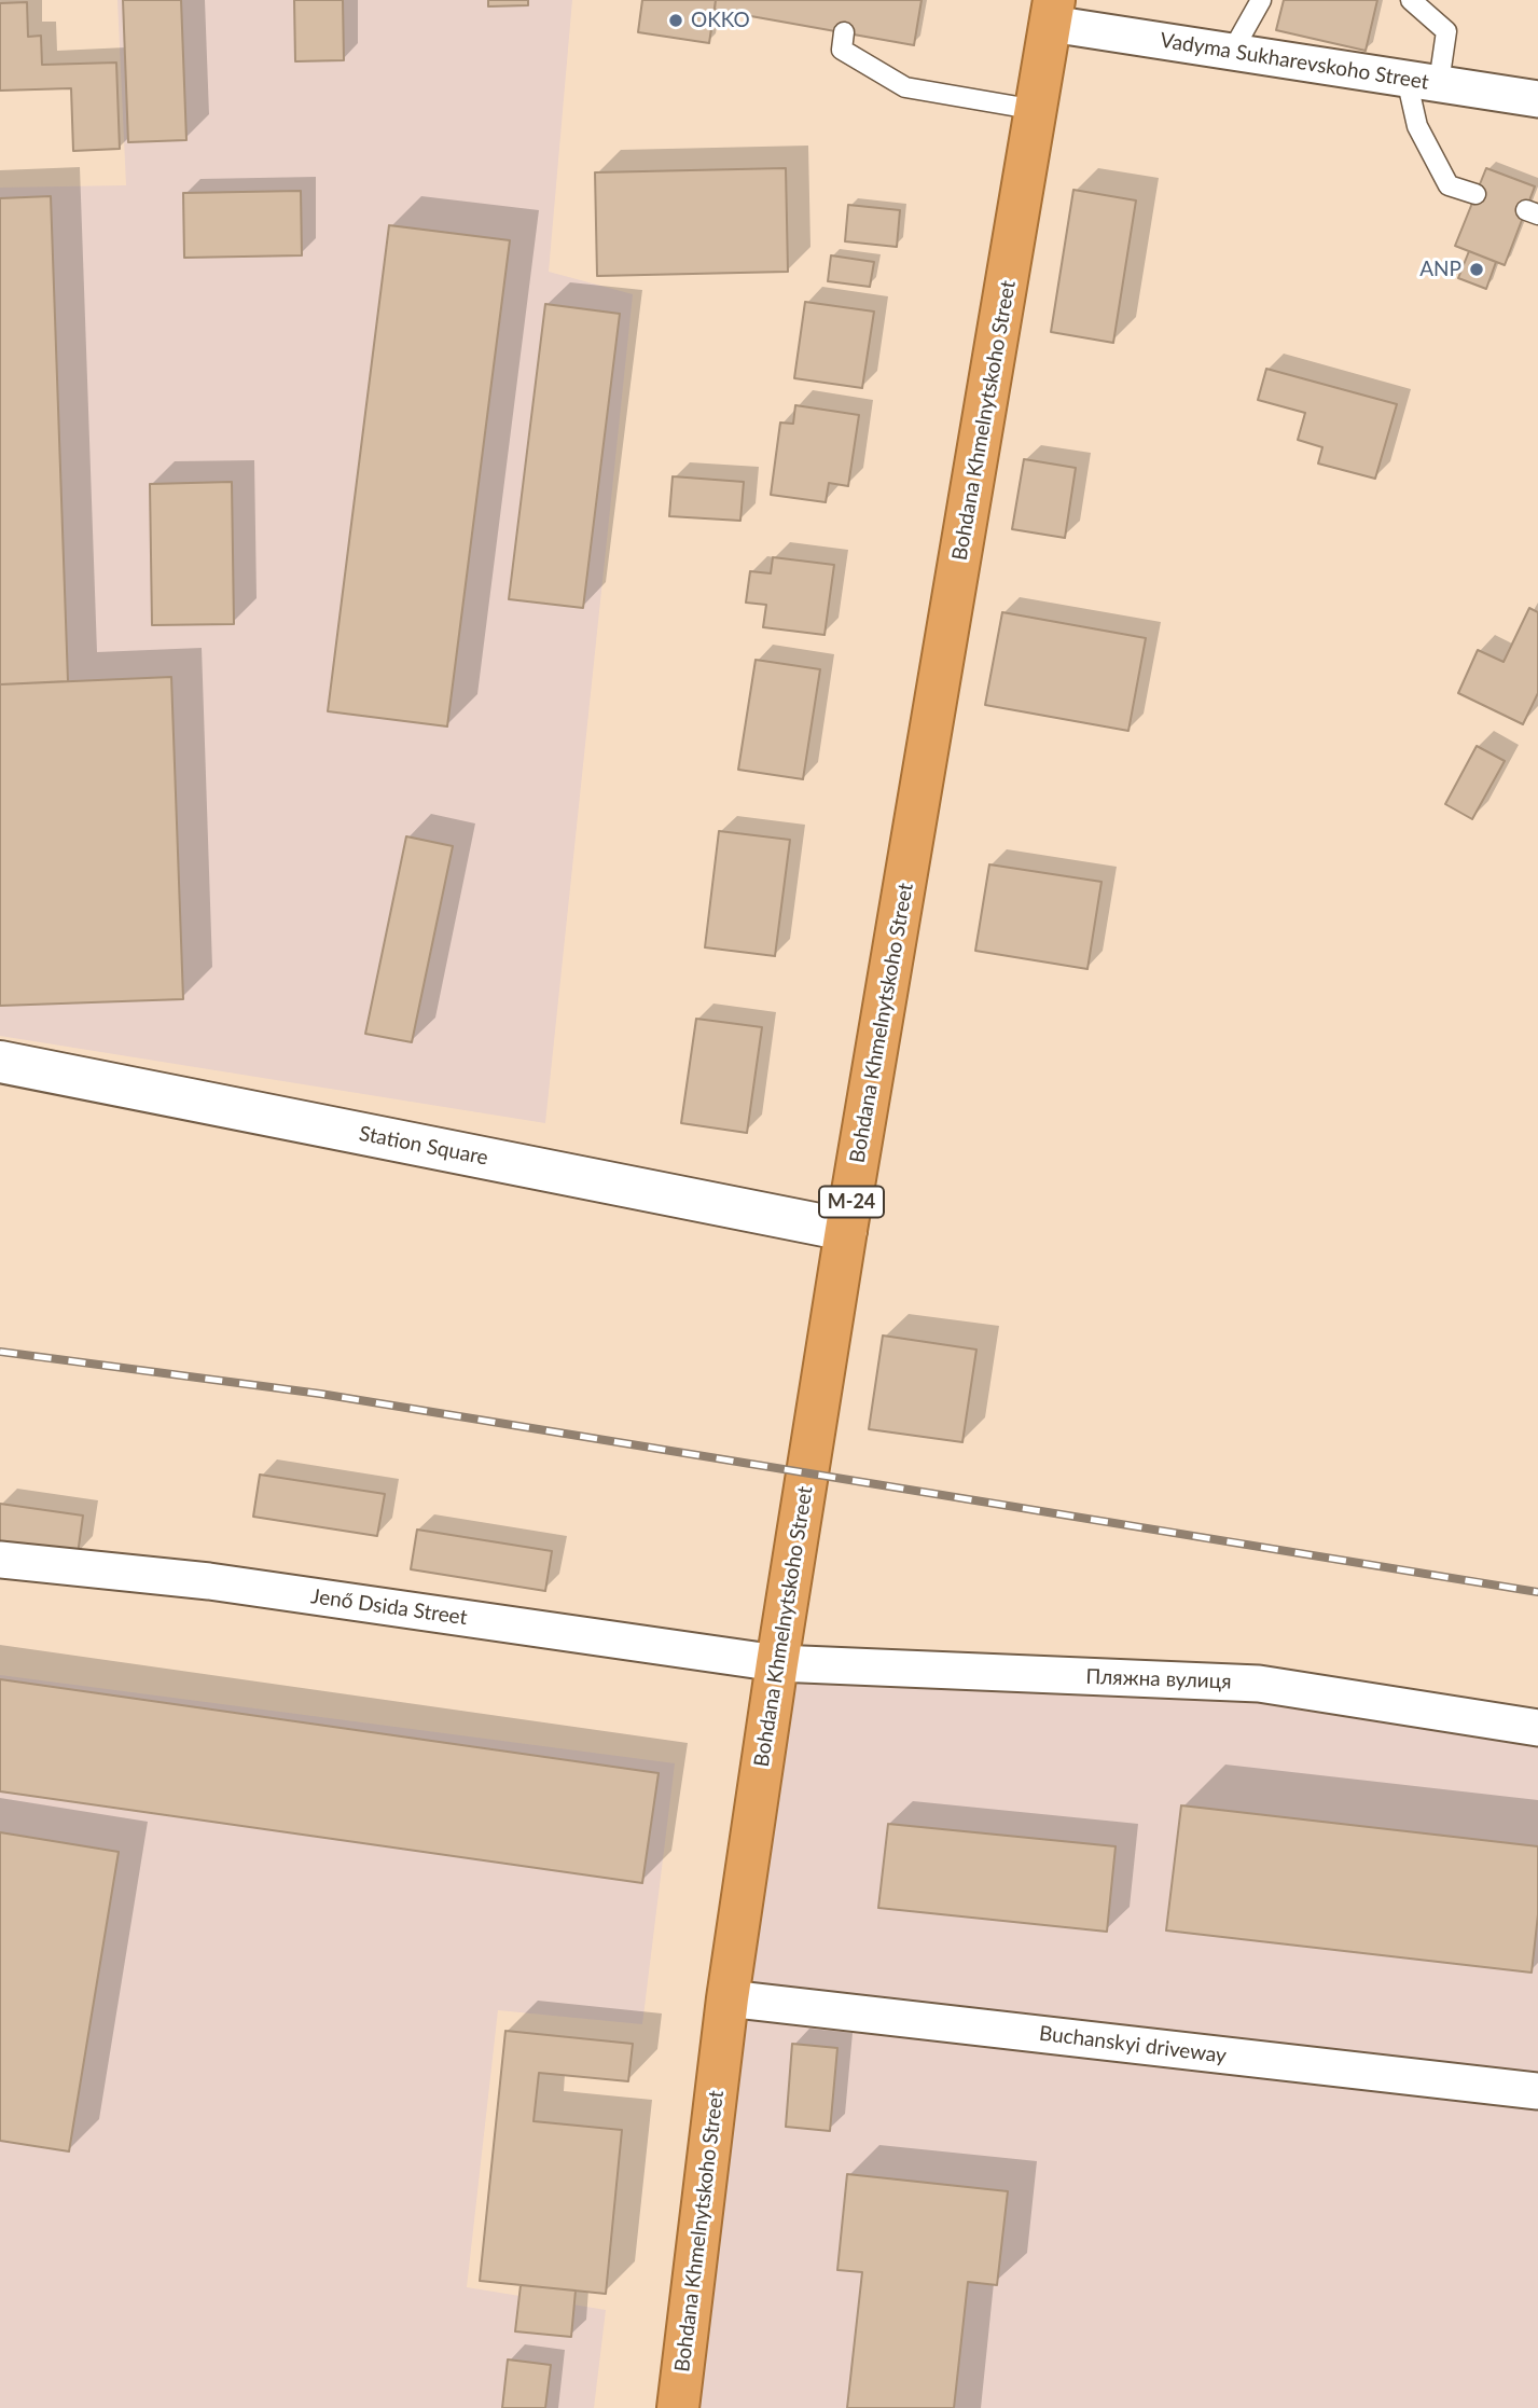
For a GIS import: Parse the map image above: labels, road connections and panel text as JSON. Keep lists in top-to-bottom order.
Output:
{
  "streets": {
    "highway": ["Bohdana Khmelnytskoho Street", "М-24"],
    "street": [
      "Vadyma Sukharevskoho Street",
      "Station Square",
      "Jenő Dsida Street",
      "Пляжна вулиця",
      "Buchanskyi driveway"
    ]
  },
  "crossings": [
    ["Vadyma Sukharevskoho Street", "Bohdana Khmelnytskoho Street"],
    ["Bohdana Khmelnytskoho Street", "Station Square"],
    ["Bohdana Khmelnytskoho Street", "Jenő Dsida Street"],
    ["Bohdana Khmelnytskoho Street", "Пляжна вулиця"],
    ["Bohdana Khmelnytskoho Street", "Buchanskyi driveway"],
    ["Jenő Dsida Street", "Пляжна вулиця"]
  ],
  "places": ["OKKO", "ANP"]
}
